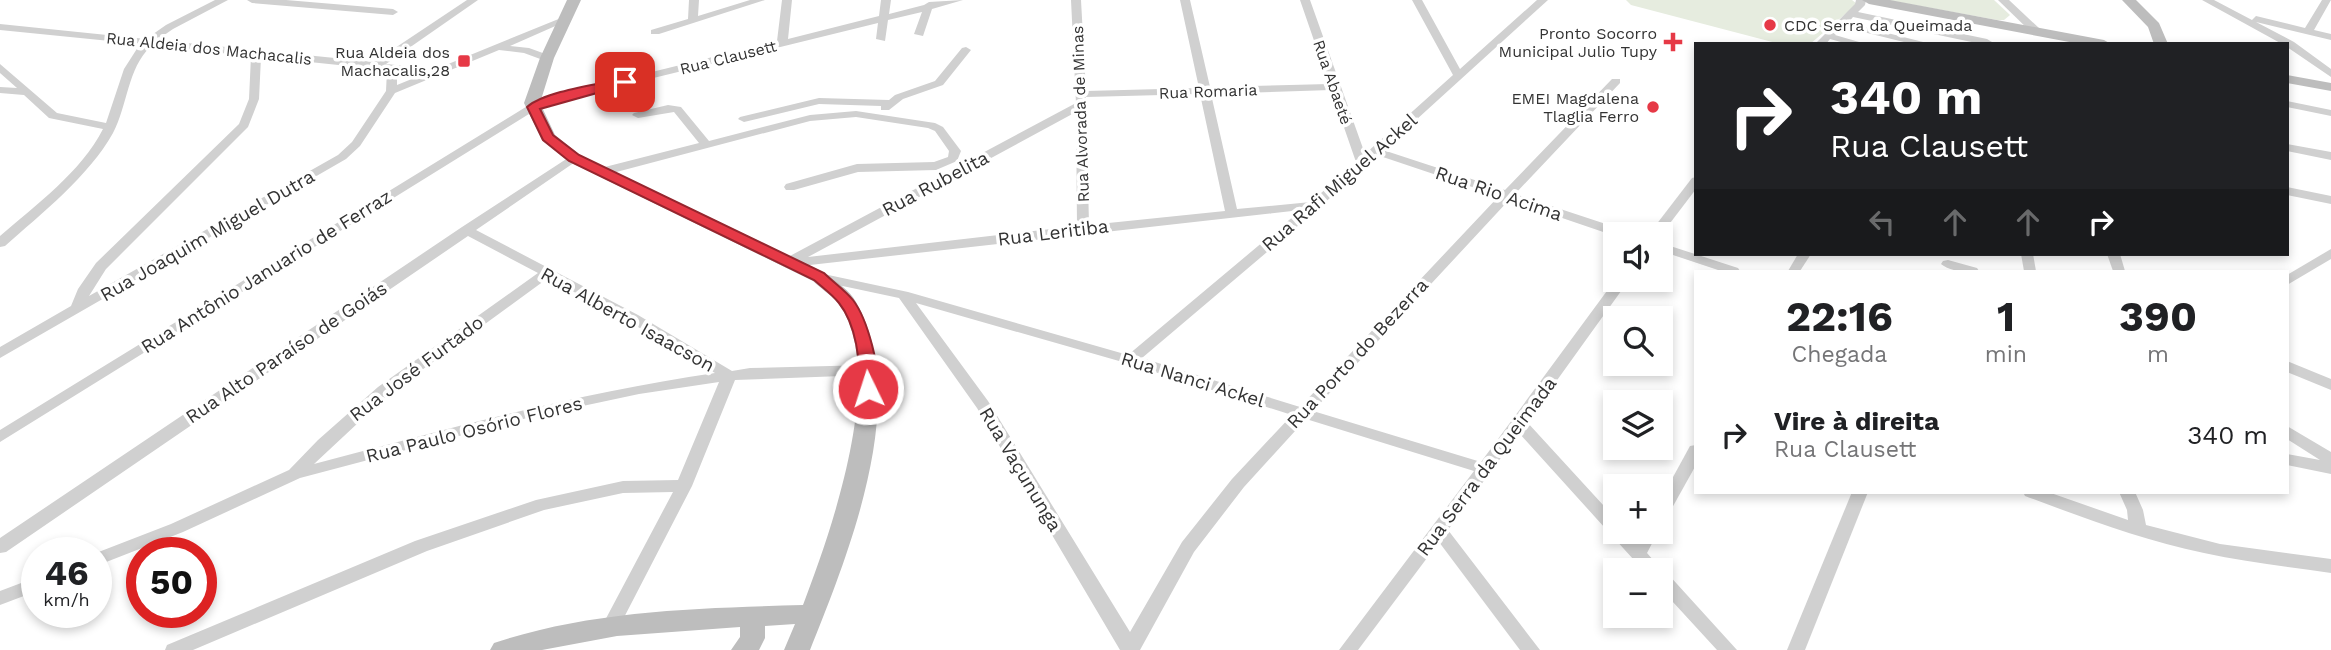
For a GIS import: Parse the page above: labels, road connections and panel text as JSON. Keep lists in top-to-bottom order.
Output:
{
  "streets": {
    "street": [
      "Rua Aldeia dos Machacalis",
      "Rua Clausett",
      "Rua Abaeté",
      "Rua Romaria",
      "Rua Alvorada de Minas",
      "Rua Rafi Miguel Ackel",
      "Rua Rubelita",
      "Rua Rio Acima",
      "Rua Leritiba",
      "Rua Joaquim Miguel Dutra",
      "Rua Antônio Januario de Ferraz",
      "Rua Alberto Isaacson",
      "Rua Alto Paraíso de Goiás",
      "Rua Porto do Bezerra",
      "Rua José Furtado",
      "Rua Nanci Ackel",
      "Rua Paulo Osório Flores",
      "Rua Serra da Queimada",
      "Rua Vaçununga"
    ]
  },
  "crossings": [
    ["Rua Clausett", "Rua Antônio Januario de Ferraz"],
    ["Rua Abaeté", "Rua Romaria"],
    ["Rua Abaeté", "Rua Rafi Miguel Ackel"],
    ["Rua Romaria", "Rua Alvorada de Minas"],
    ["Rua Romaria", "Rua Rubelita"],
    ["Rua Alvorada de Minas", "Rua Rubelita"],
    ["Rua Alvorada de Minas", "Rua Leritiba"],
    ["Rua Rafi Miguel Ackel", "Rua Rio Acima"],
    ["Rua Rafi Miguel Ackel", "Rua Leritiba"],
    ["Rua Rafi Miguel Ackel", "Rua Nanci Ackel"],
    ["Rua Rubelita", "Rua Leritiba"],
    ["Rua Rio Acima", "Rua Porto do Bezerra"],
    ["Rua Alberto Isaacson", "Rua Alto Paraíso de Goiás"],
    ["Rua Alberto Isaacson", "Rua José Furtado"],
    ["Rua Alberto Isaacson", "Rua Paulo Osório Flores"],
    ["Rua Porto do Bezerra", "Rua Nanci Ackel"],
    ["Rua Porto do Bezerra", "Rua Vaçununga"],
    ["Rua José Furtado", "Rua Paulo Osório Flores"],
    ["Rua Nanci Ackel", "Rua Serra da Queimada"],
    ["Rua Nanci Ackel", "Rua Vaçununga"]
  ],
  "places": {
    "other": ["CDC Serra da Queimada", "EMEI Magdalena Tlaglia Ferro"],
    "health": ["Pronto Socorro Municipal Julio Tupy"],
    "transit": ["Rua Aldeia dos Machacalis,28"]
  },
  "page": {
    "turn": ["340 m", "Rua Clausett"],
    "map_buttons": ["+", "−"],
    "eta": [
      "22:16",
      "Chegada",
      "1",
      "min",
      "390",
      "m"
    ],
    "list": [
      {
        "name": "Vire à direita",
        "note": "Rua Clausett",
        "value": "340 m"
      }
    ],
    "speed": "46 km/h",
    "limit": "50"
  }
}
